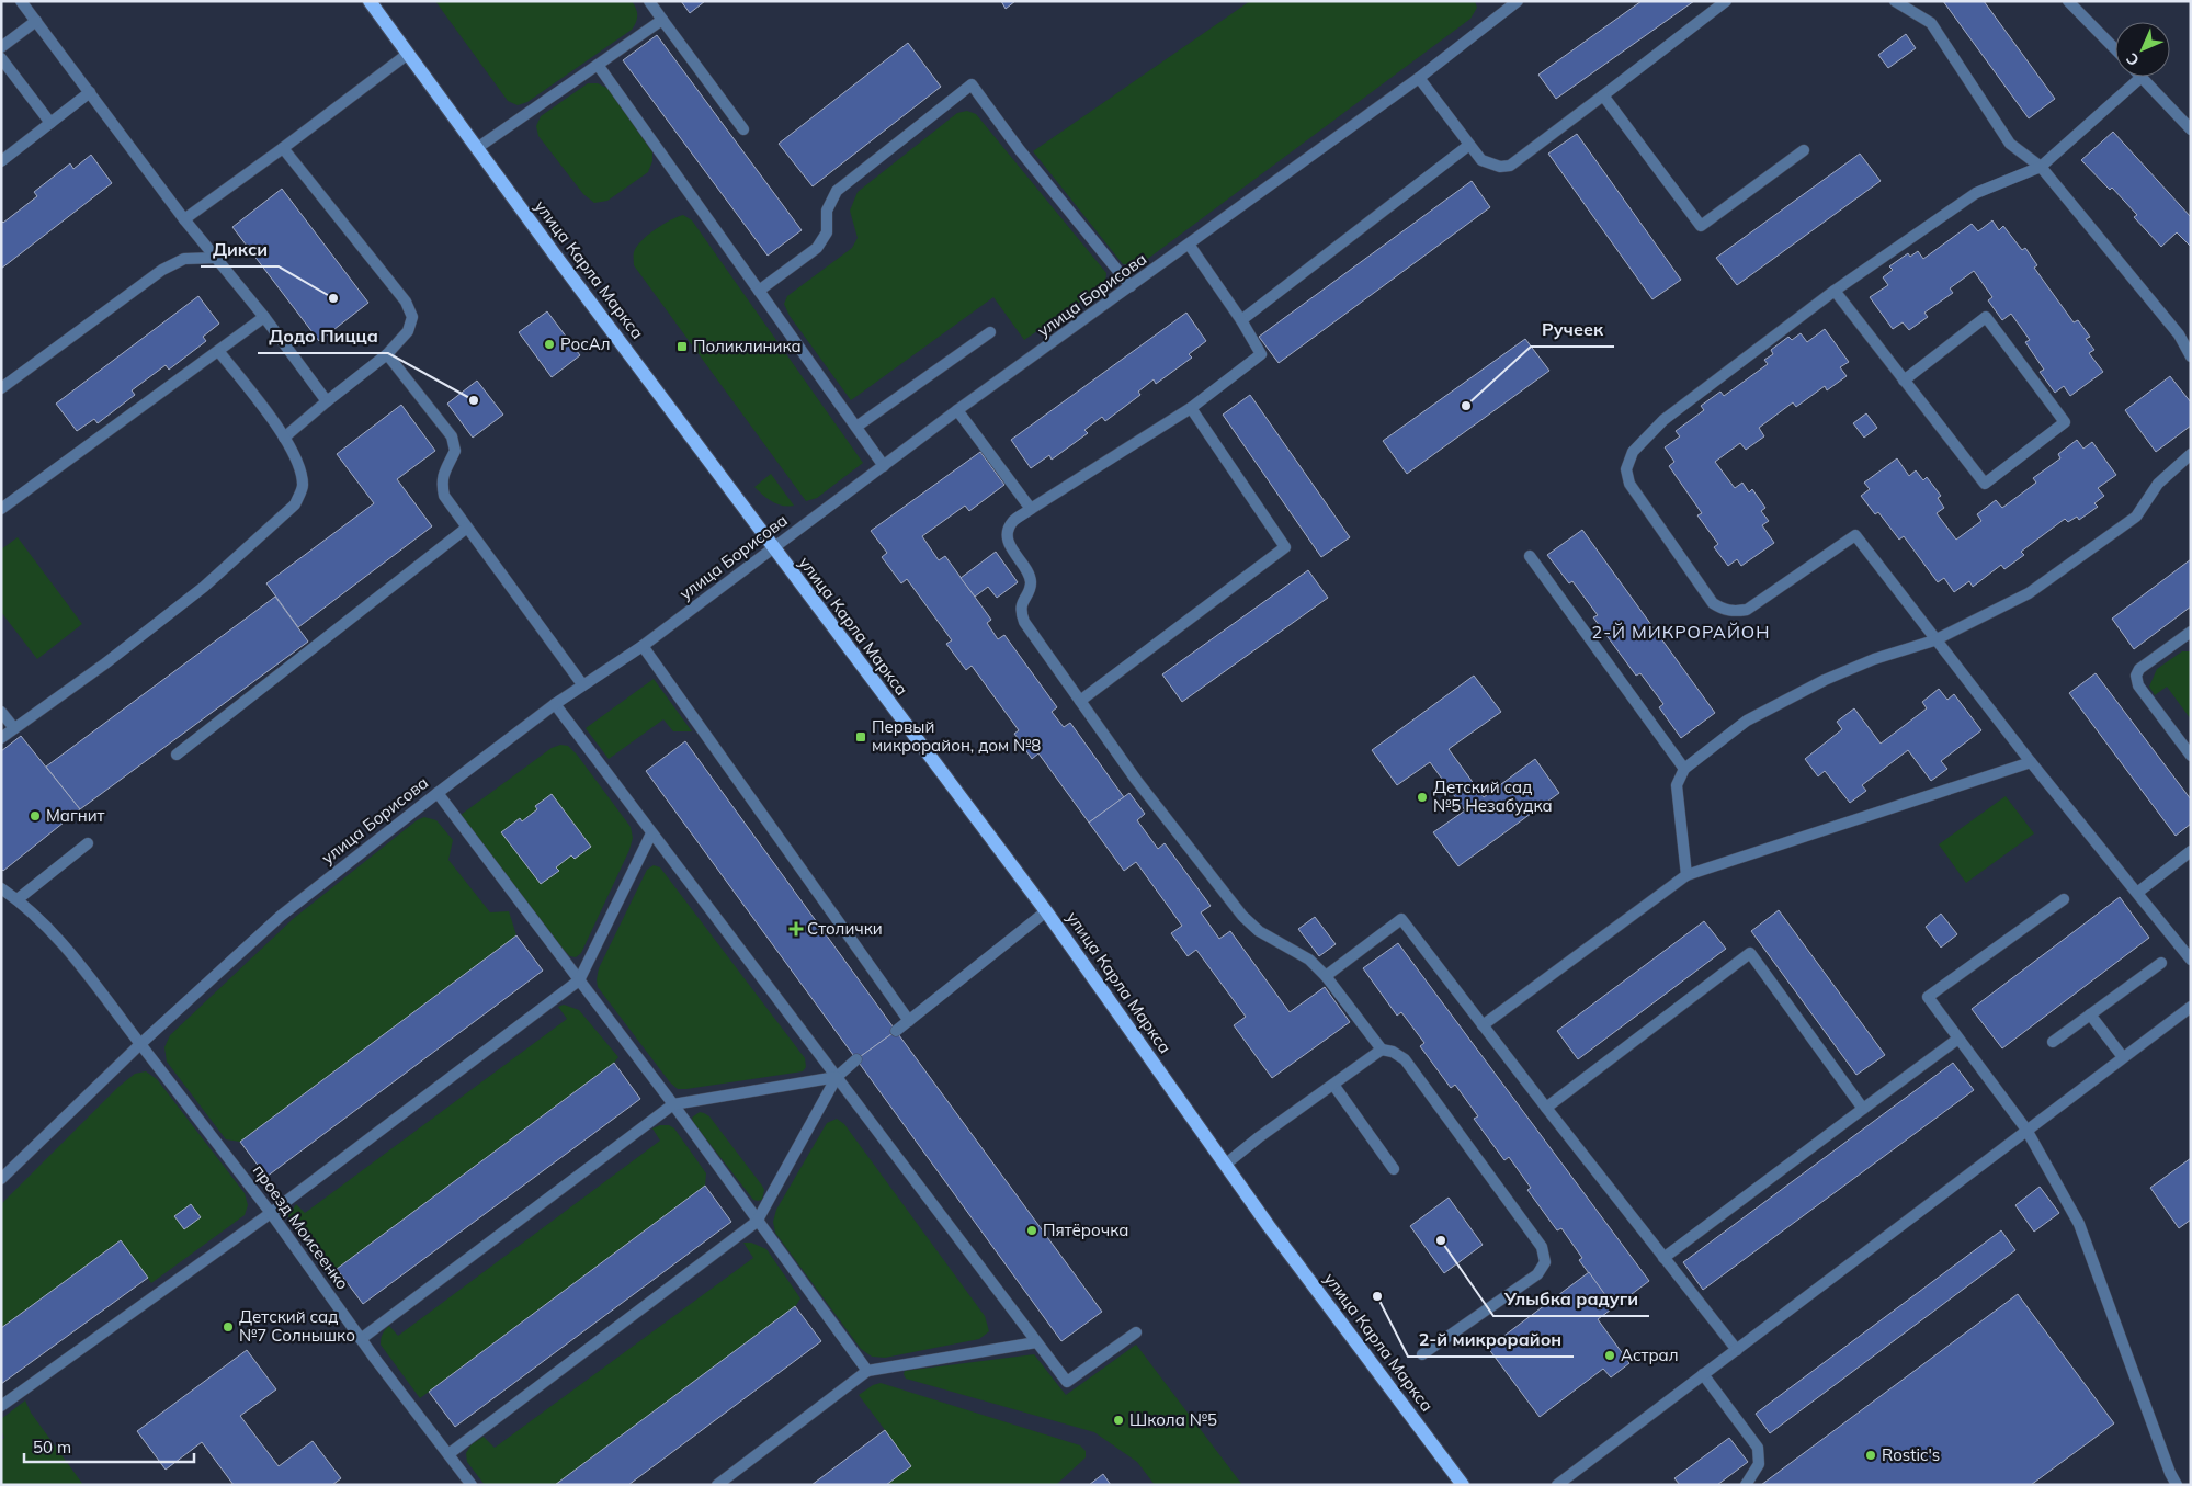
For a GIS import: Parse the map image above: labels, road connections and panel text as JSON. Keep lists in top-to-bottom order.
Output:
{
  "streets": {
    "main road": ["улица Карла Маркса"],
    "street": ["улица Борисова", "проезд Моисеенко"]
  },
  "crossings": [
    ["улица Карла Маркса", "улица Борисова"],
    ["улица Борисова", "проезд Моисеенко"]
  ],
  "districts": ["2-Й МИКРОРАЙОН"],
  "places": {
    "other": [
      "Дикси",
      "РосАл",
      "Додо Пицца",
      "Ручеек",
      "Детский сад №5 Незабудка",
      "Магнит",
      "Пятёрочка",
      "Улыбка радуги",
      "2-й микрорайон",
      "Детский сад №7 Солнышко",
      "Астрал",
      "Школа №5",
      "Rostic's"
    ],
    "transit": ["Поликлиника", "Первый микрорайон, дом №8"],
    "health": ["Столички"]
  },
  "scale_bar": "50 m",
  "north": "bottom left"
}
